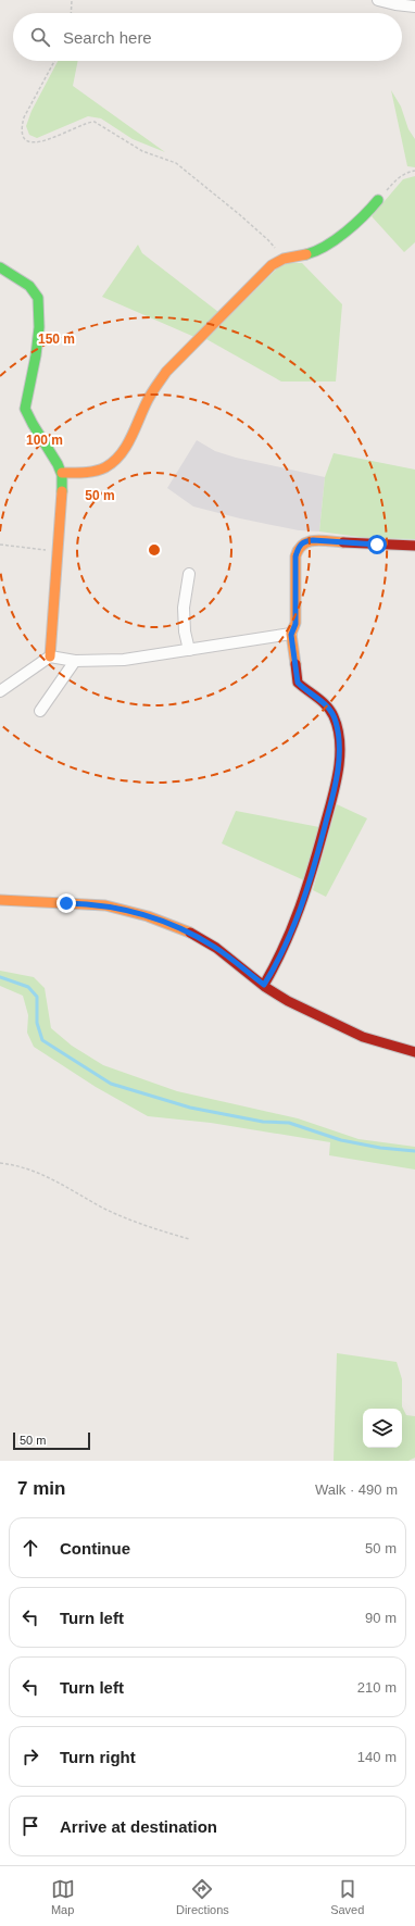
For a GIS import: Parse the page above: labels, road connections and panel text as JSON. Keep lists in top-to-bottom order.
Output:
{
  "scale_bar": "50 m",
  "page": {
    "search": "Search here",
    "scale": "50 m",
    "heading": ["7 min", "Walk · 490 m"],
    "list": [
      ["Continue", "50 m"],
      ["Turn left", "90 m"],
      ["Turn left", "210 m"],
      ["Turn right", "140 m"],
      "Arrive at destination"
    ],
    "nav": ["Map", "Directions", "Saved"]
  },
  "rings": ["150 m", "100 m", "50 m"]
}
